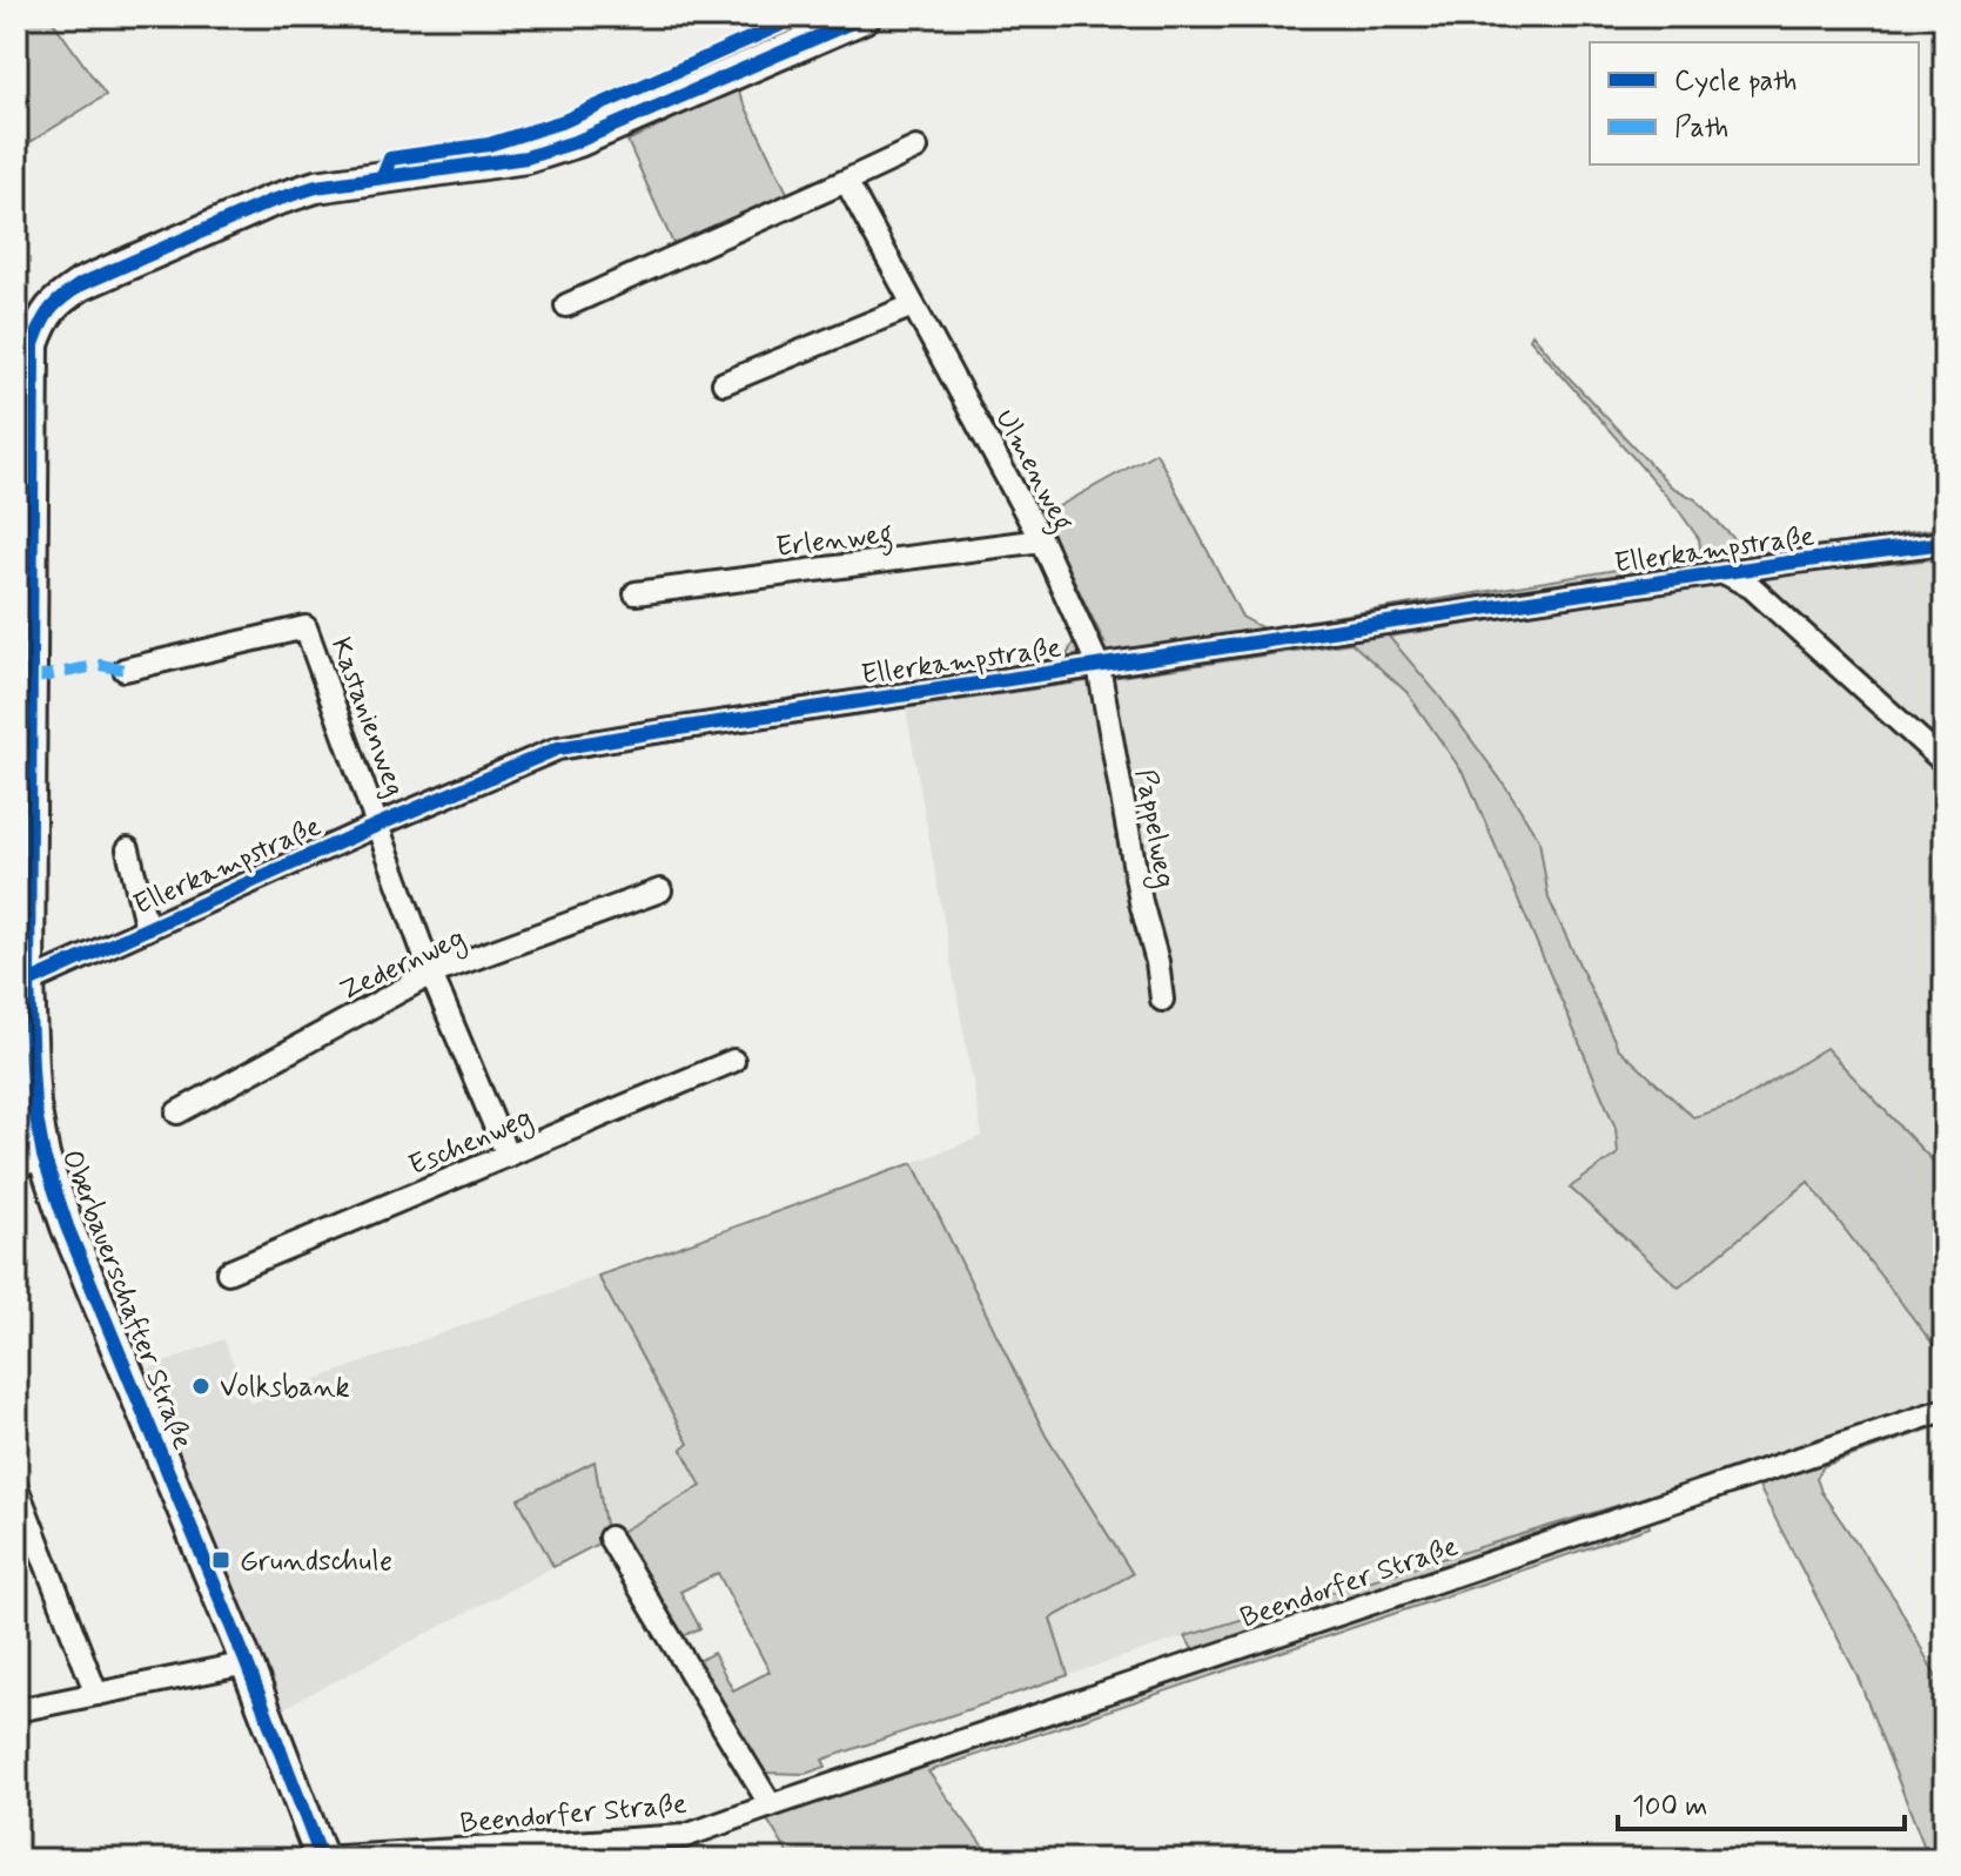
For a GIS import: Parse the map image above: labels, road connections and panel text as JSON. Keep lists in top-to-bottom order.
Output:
{
  "streets": {
    "main road": ["Oberbauerschafter Straße"],
    "street": [
      "Ulmenweg",
      "Erlenweg",
      "Ellerkampstraße",
      "Kastanienweg",
      "Pappelweg",
      "Zedernweg",
      "Eschenweg",
      "Beendorfer Straße"
    ]
  },
  "crossings": [
    ["Ulmenweg", "Erlenweg"],
    ["Ulmenweg", "Ellerkampstraße"],
    ["Ulmenweg", "Pappelweg"],
    ["Ellerkampstraße", "Kastanienweg"],
    ["Ellerkampstraße", "Pappelweg"],
    ["Ellerkampstraße", "Oberbauerschafter Straße"],
    ["Kastanienweg", "Zedernweg"],
    ["Kastanienweg", "Eschenweg"],
    ["Oberbauerschafter Straße", "Beendorfer Straße"]
  ],
  "places": {
    "other": ["Volksbank"],
    "transit": ["Grundschule"]
  },
  "legend": ["Cycle path", "Path"],
  "scale_bar": "100 m"
}
